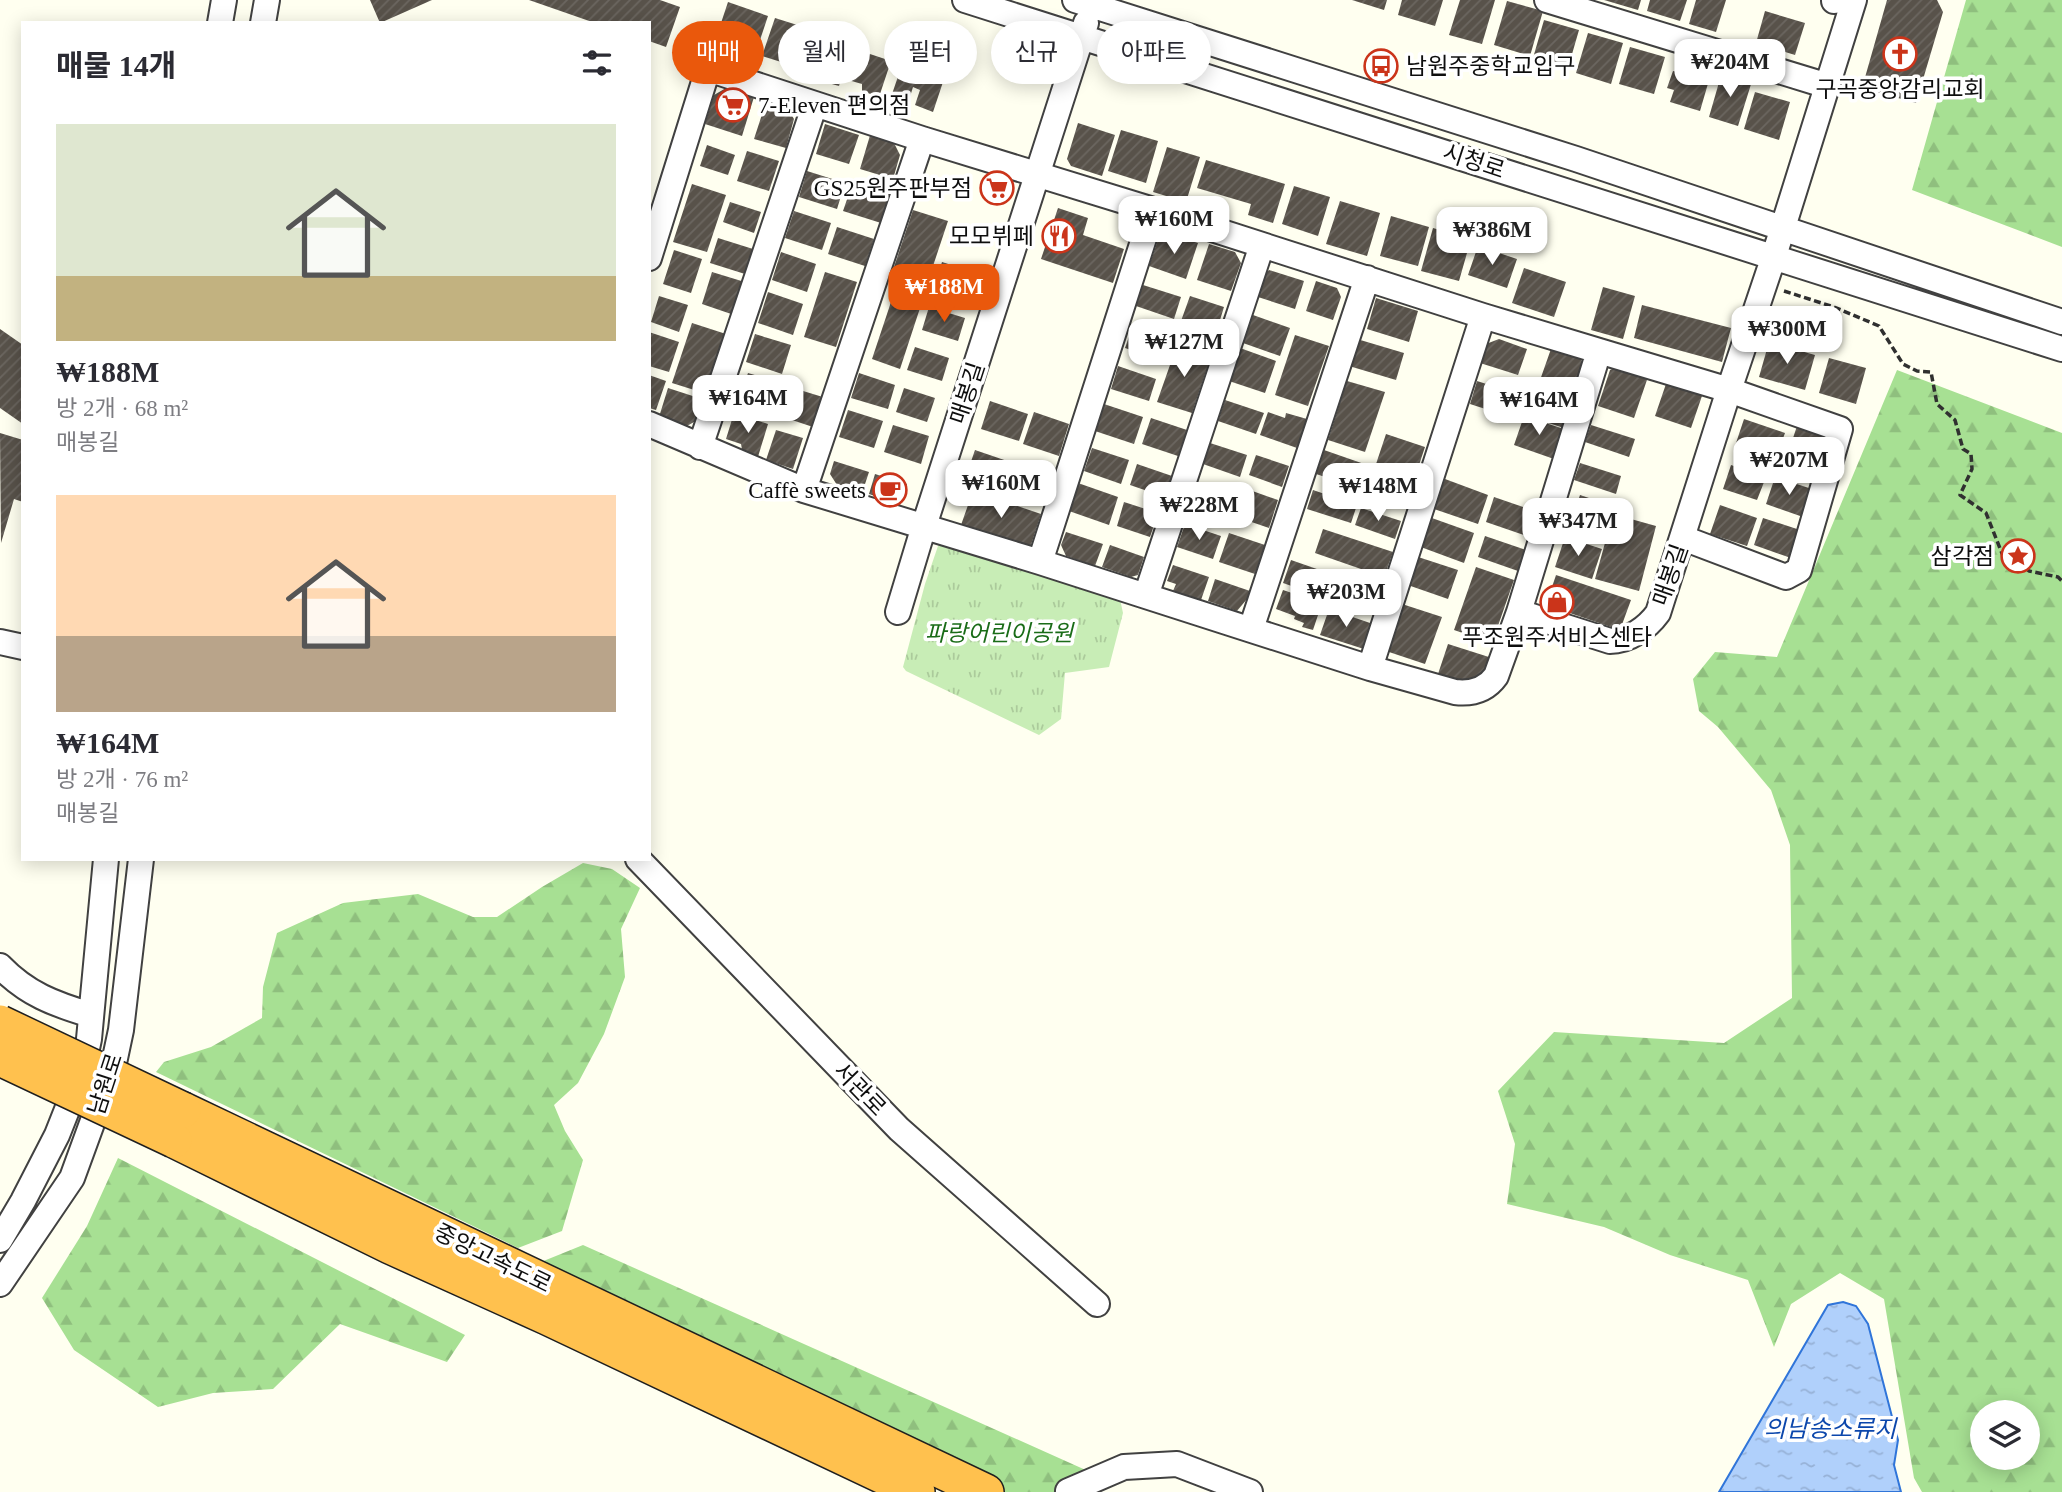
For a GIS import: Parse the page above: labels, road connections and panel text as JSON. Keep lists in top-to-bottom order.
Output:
{
  "streets": {
    "highway": ["중앙고속도로"],
    "street": [
      "시청로",
      "매봉길",
      "남원로",
      "서관로"
    ]
  },
  "crossings": [
    ["시청로", "매봉길"]
  ],
  "water": ["의남송소류지"],
  "parks": ["파랑어린이공원"],
  "places": {
    "church": ["구곡중앙감리교회"],
    "bus stop": ["남원주중학교입구"],
    "supermarket": ["7-Eleven 편의점", "GS25원주판부점"],
    "restaurant": ["모모뷔페"],
    "cafe": ["Caffè sweets"],
    "place": ["삼각점"],
    "shop": ["푸조원주서비스센타"]
  },
  "page": {
    "chip": [
      "매매",
      "월세",
      "필터",
      "신규",
      "아파트"
    ],
    "heading": "매물 14개",
    "price": [
      "₩204M",
      "₩160M",
      "₩386M",
      "₩188M",
      "₩300M",
      "₩127M",
      "₩164M",
      "₩164M",
      "₩207M",
      "₩160M",
      "₩148M",
      "₩228M",
      "₩347M",
      "₩203M"
    ],
    "list": [
      {
        "name": "₩188M",
        "note": "방 2개 · 68 m² · 매봉길"
      },
      {
        "name": "₩164M",
        "note": "방 2개 · 76 m² · 매봉길"
      }
    ]
  }
}
